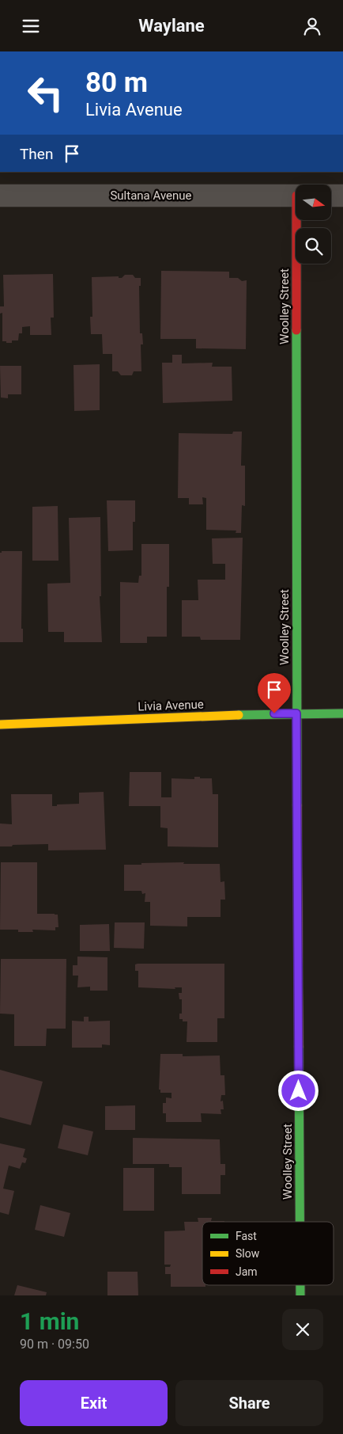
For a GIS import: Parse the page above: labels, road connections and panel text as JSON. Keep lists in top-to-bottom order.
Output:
{
  "streets": {
    "street": ["Sultana Avenue", "Woolley Street", "Livia Avenue"]
  },
  "crossings": [
    ["Woolley Street", "Livia Avenue"]
  ],
  "legend": ["Fast", "Slow", "Jam"],
  "north": "right",
  "page": {
    "header": "Waylane",
    "turn": ["80 m", "Livia Avenue"],
    "then": "Then",
    "heading": ["1 min", "90 m · 09:50"],
    "buttons": ["Exit", "Share"]
  }
}
